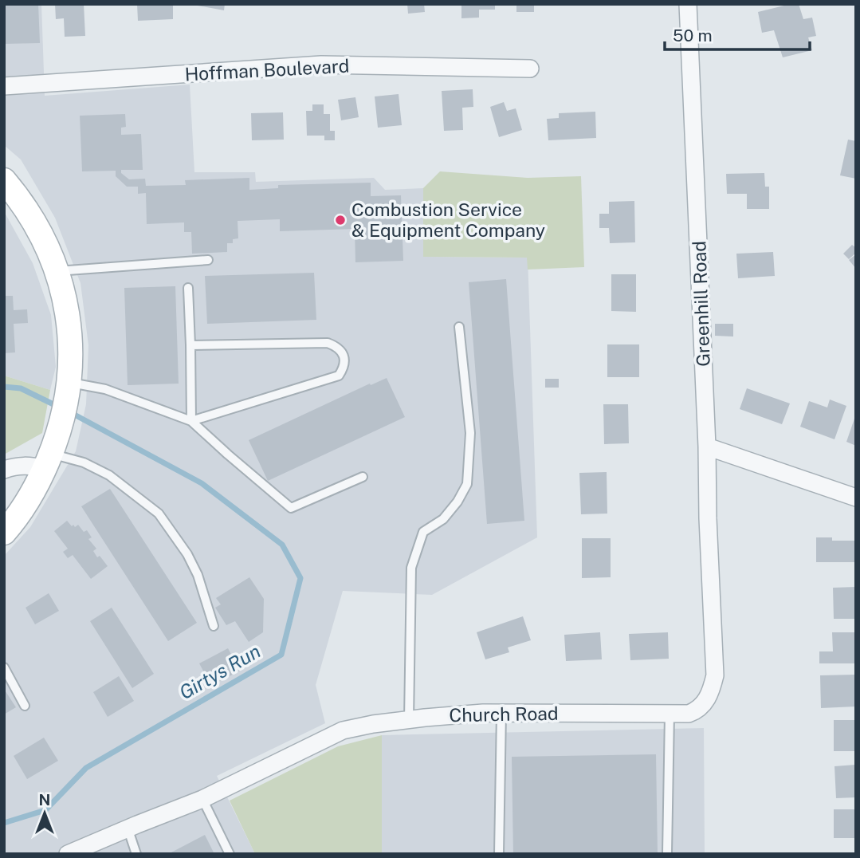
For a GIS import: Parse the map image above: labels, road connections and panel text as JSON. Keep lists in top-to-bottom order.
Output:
{
  "streets": {
    "street": ["Hoffman Boulevard", "Greenhill Road", "Church Road"]
  },
  "crossings": [
    ["Greenhill Road", "Church Road"]
  ],
  "water": ["Girtys Run"],
  "places": ["Combustion Service & Equipment Company"],
  "scale_bar": "50 m",
  "north": "top"
}
